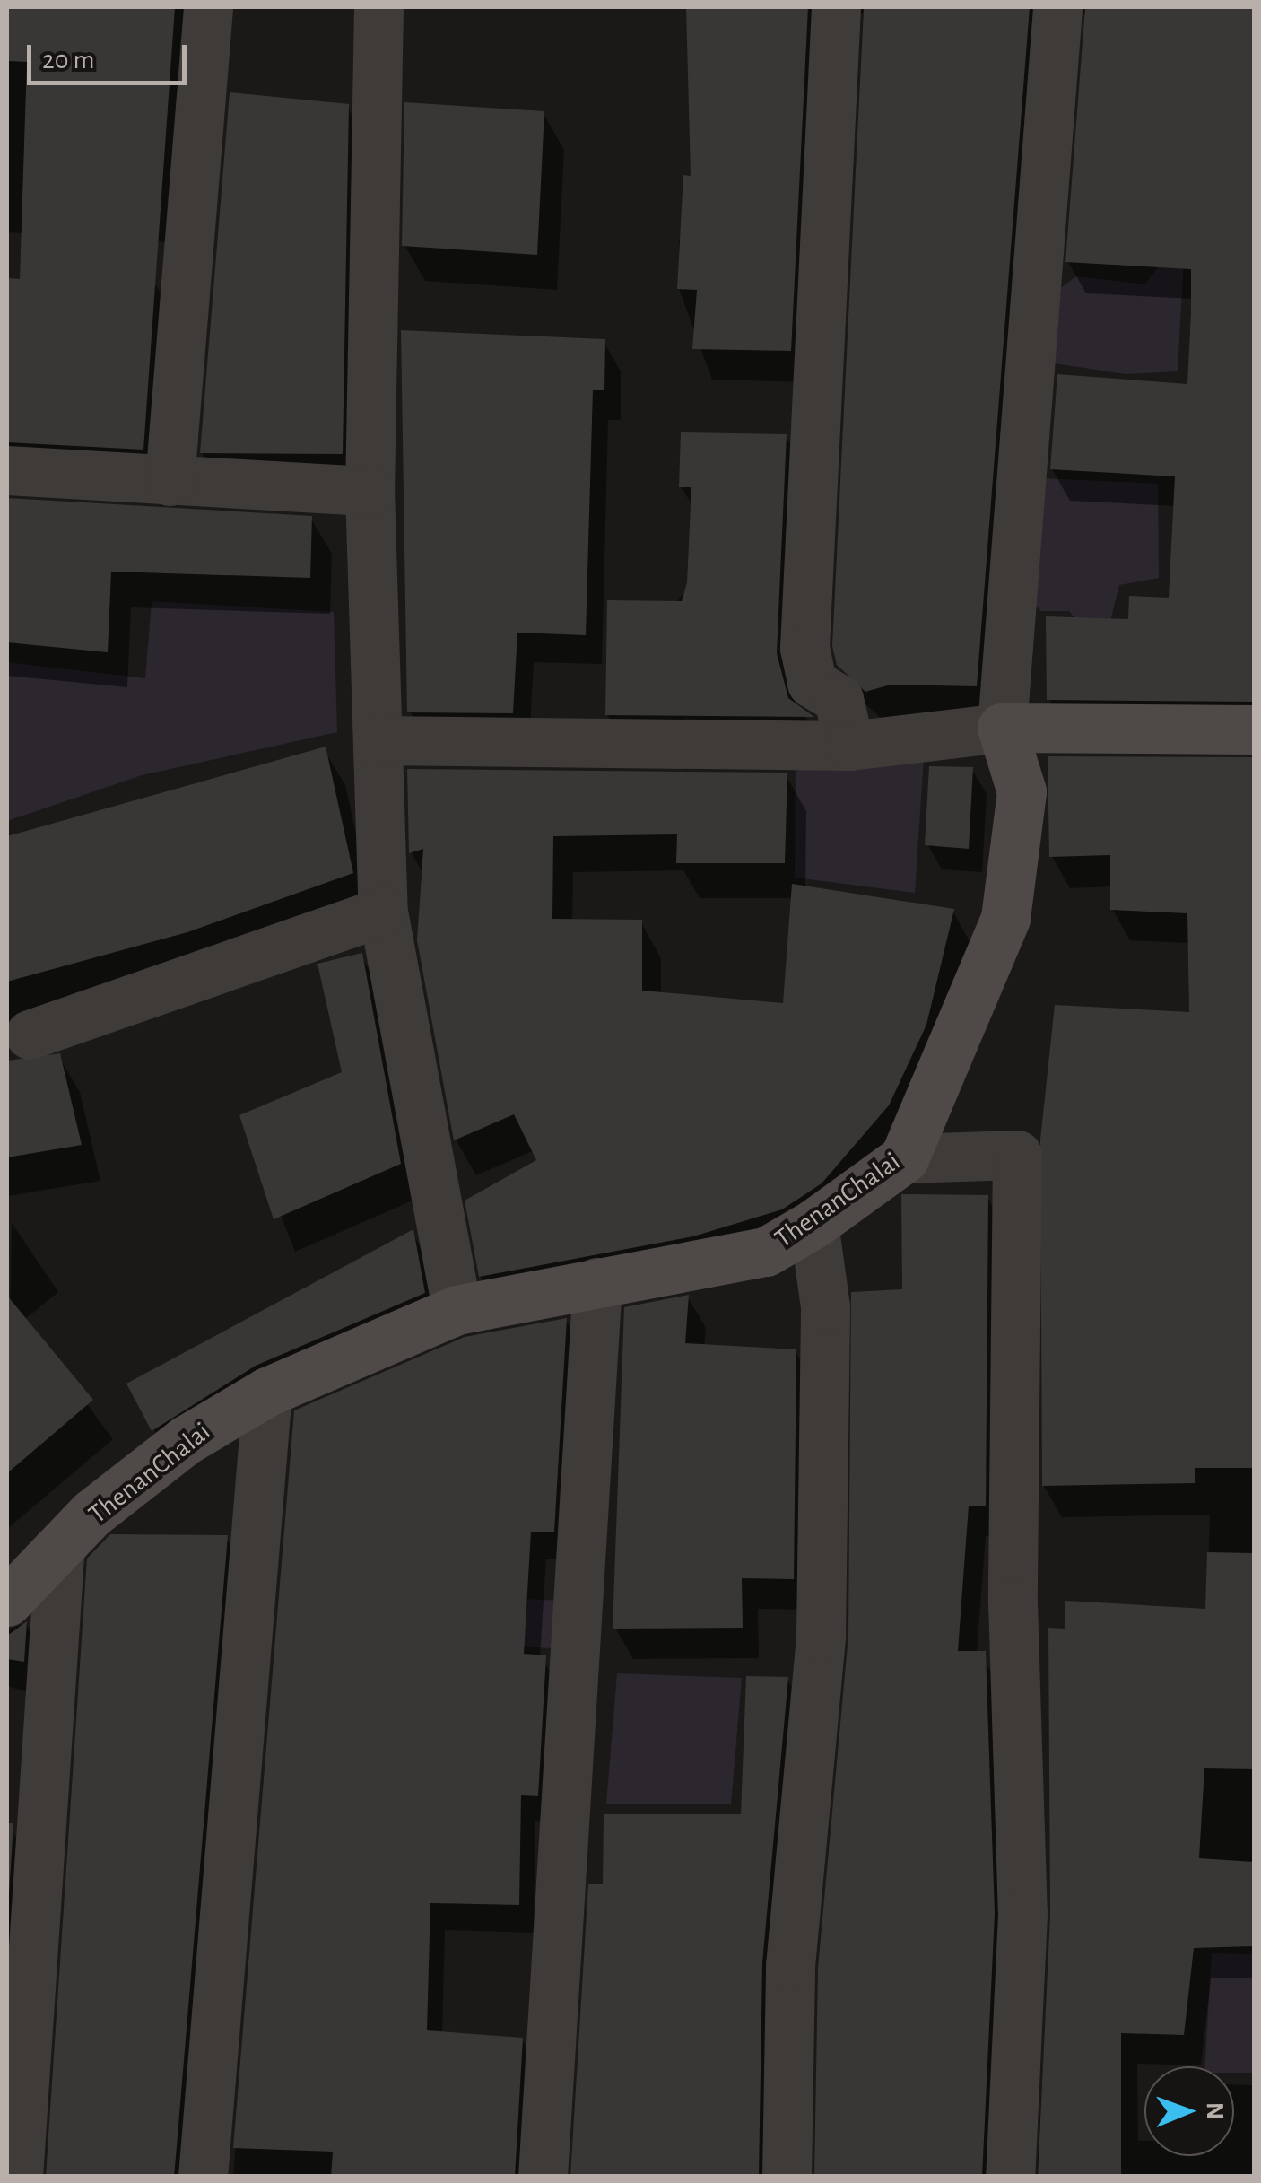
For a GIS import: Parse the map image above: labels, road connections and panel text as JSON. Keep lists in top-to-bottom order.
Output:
{
  "streets": {
    "street": ["ThenanChalai"]
  },
  "scale_bar": "20 m",
  "north": "right"
}
